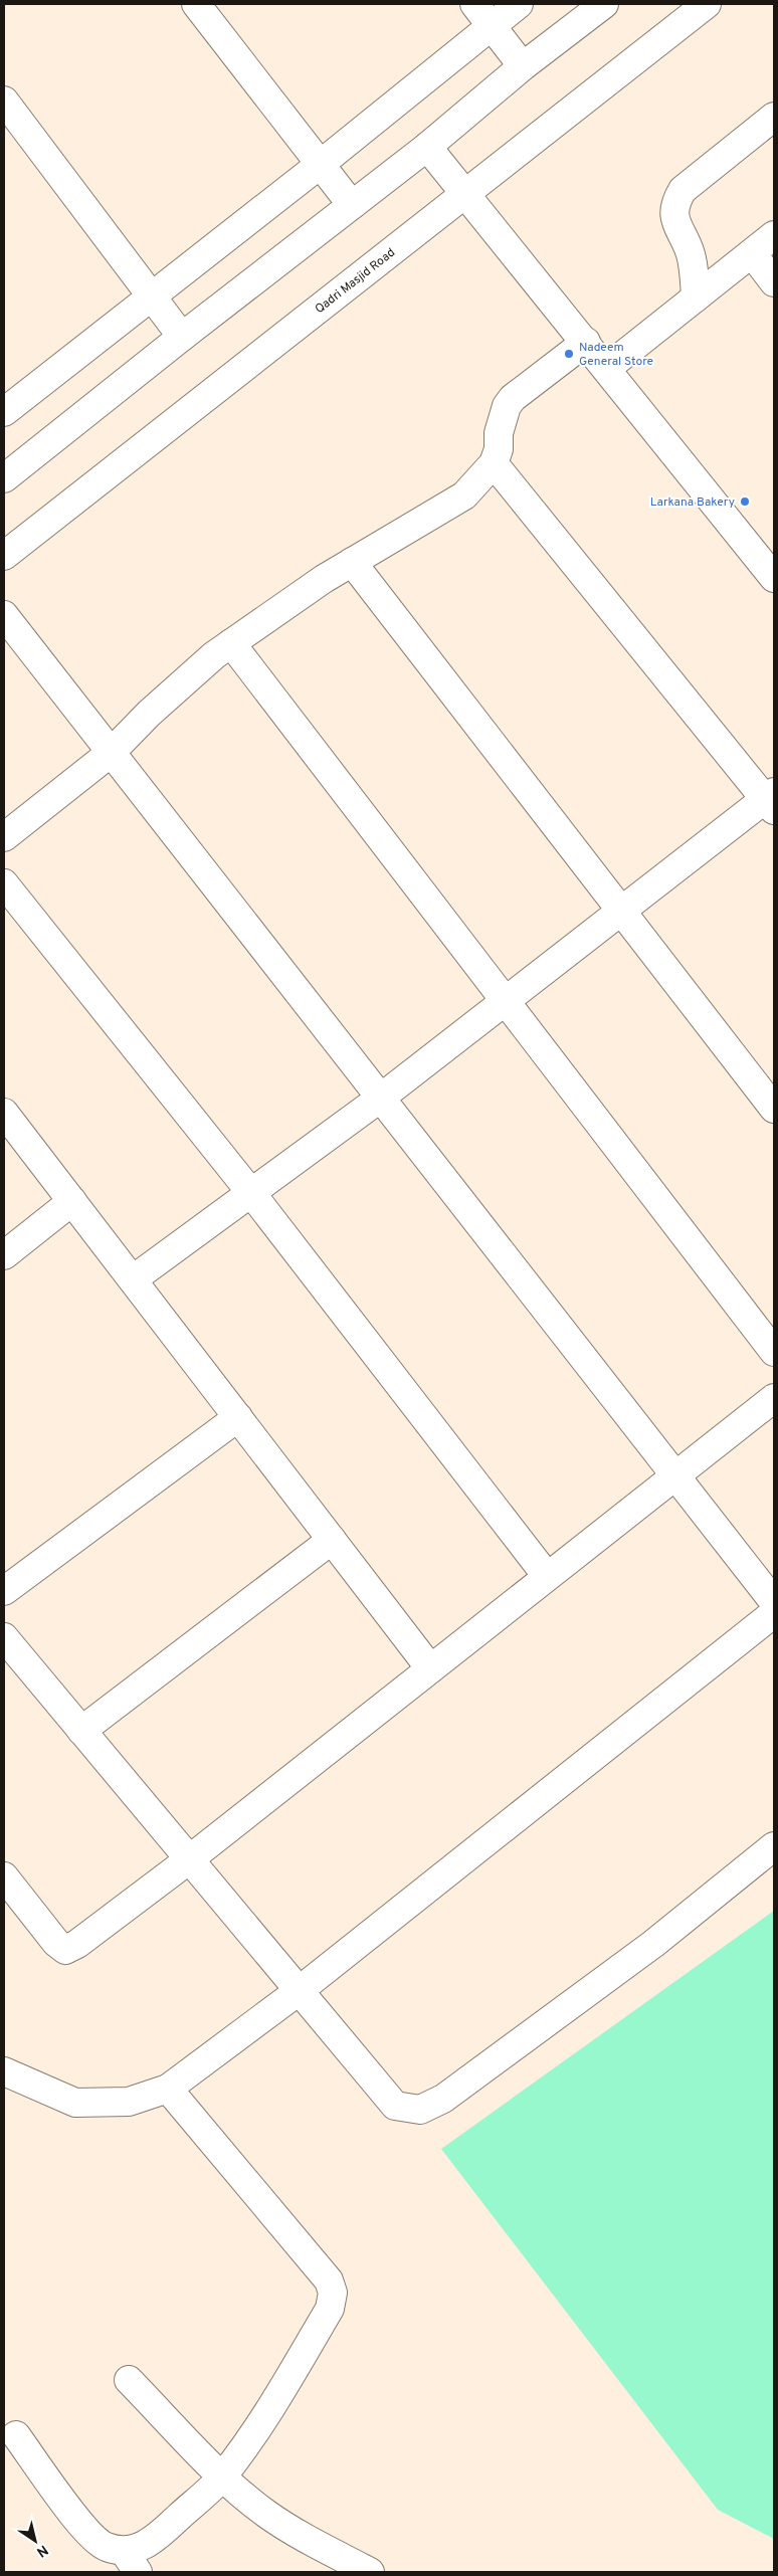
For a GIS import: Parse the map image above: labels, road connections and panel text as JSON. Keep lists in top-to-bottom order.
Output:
{
  "streets": {
    "street": ["Qadri Masjid Road"]
  },
  "places": ["Nadeem General Store", "Larkana Bakery"],
  "north": "bottom right"
}
